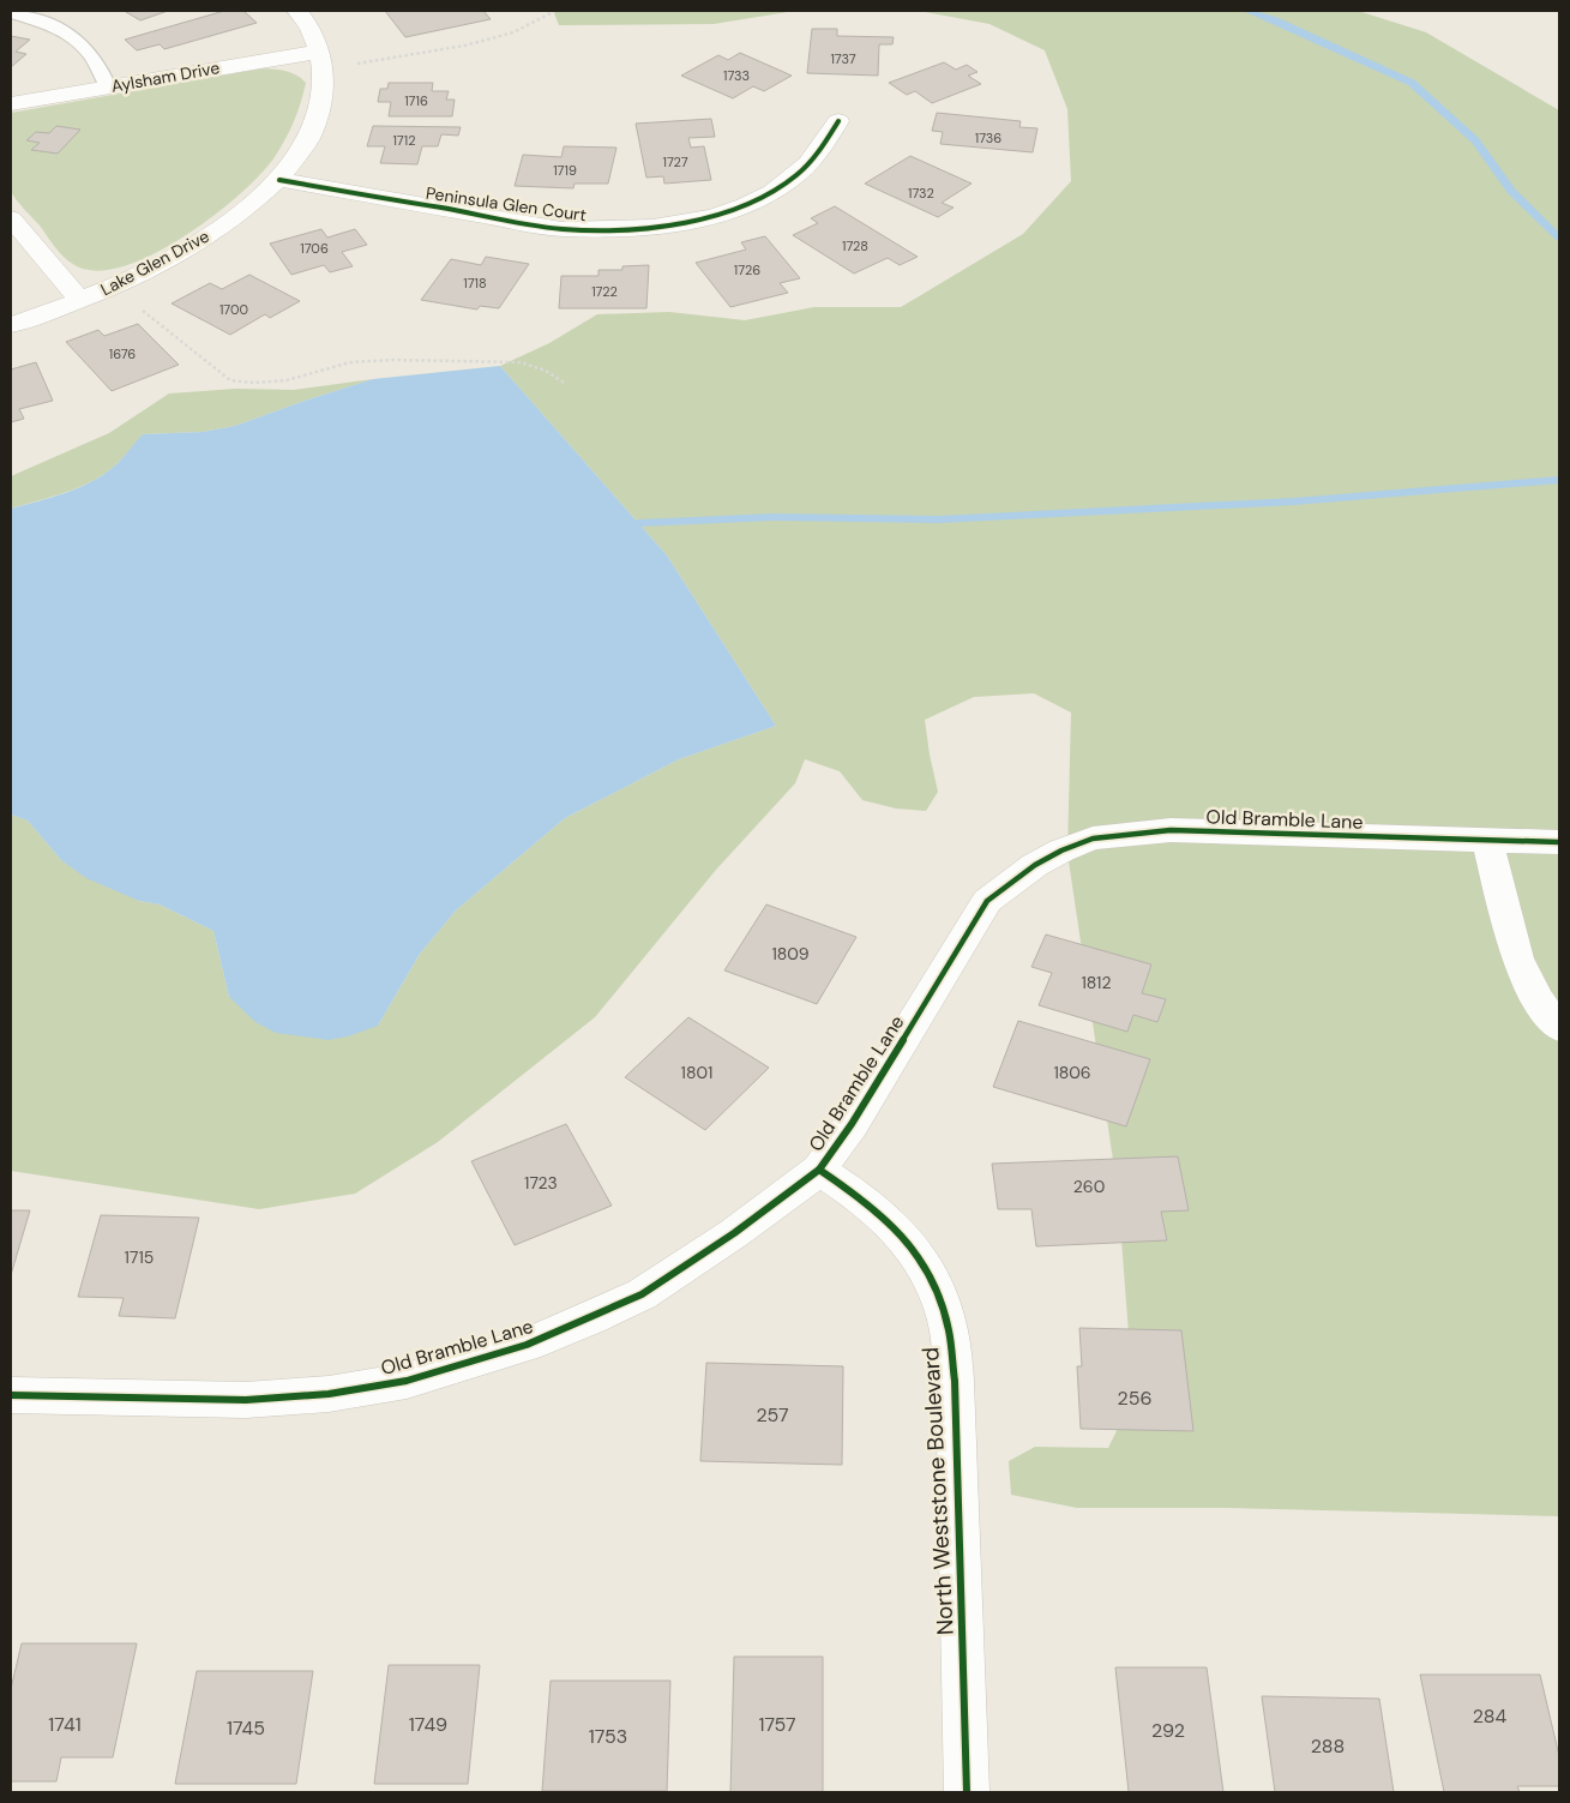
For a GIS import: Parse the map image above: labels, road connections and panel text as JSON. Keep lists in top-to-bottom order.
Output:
{
  "streets": {
    "street": [
      "Aylsham Drive",
      "Peninsula Glen Court",
      "Lake Glen Drive",
      "Old Bramble Lane",
      "North Weststone Boulevard"
    ]
  },
  "crossings": [
    ["Aylsham Drive", "Lake Glen Drive"],
    ["Peninsula Glen Court", "Lake Glen Drive"],
    ["Old Bramble Lane", "North Weststone Boulevard"]
  ],
  "house_numbers": [
    "1737",
    "1733",
    "1716",
    "1736",
    "1712",
    "1727",
    "1719",
    "1732",
    "1728",
    "1706",
    "1726",
    "1718",
    "1722",
    "1700",
    "1676",
    "1809",
    "1812",
    "1801",
    "1806",
    "1723",
    "260",
    "1715",
    "256",
    "257",
    "284",
    "1741",
    "1749",
    "1757",
    "1745",
    "292",
    "1753",
    "288"
  ]
}
